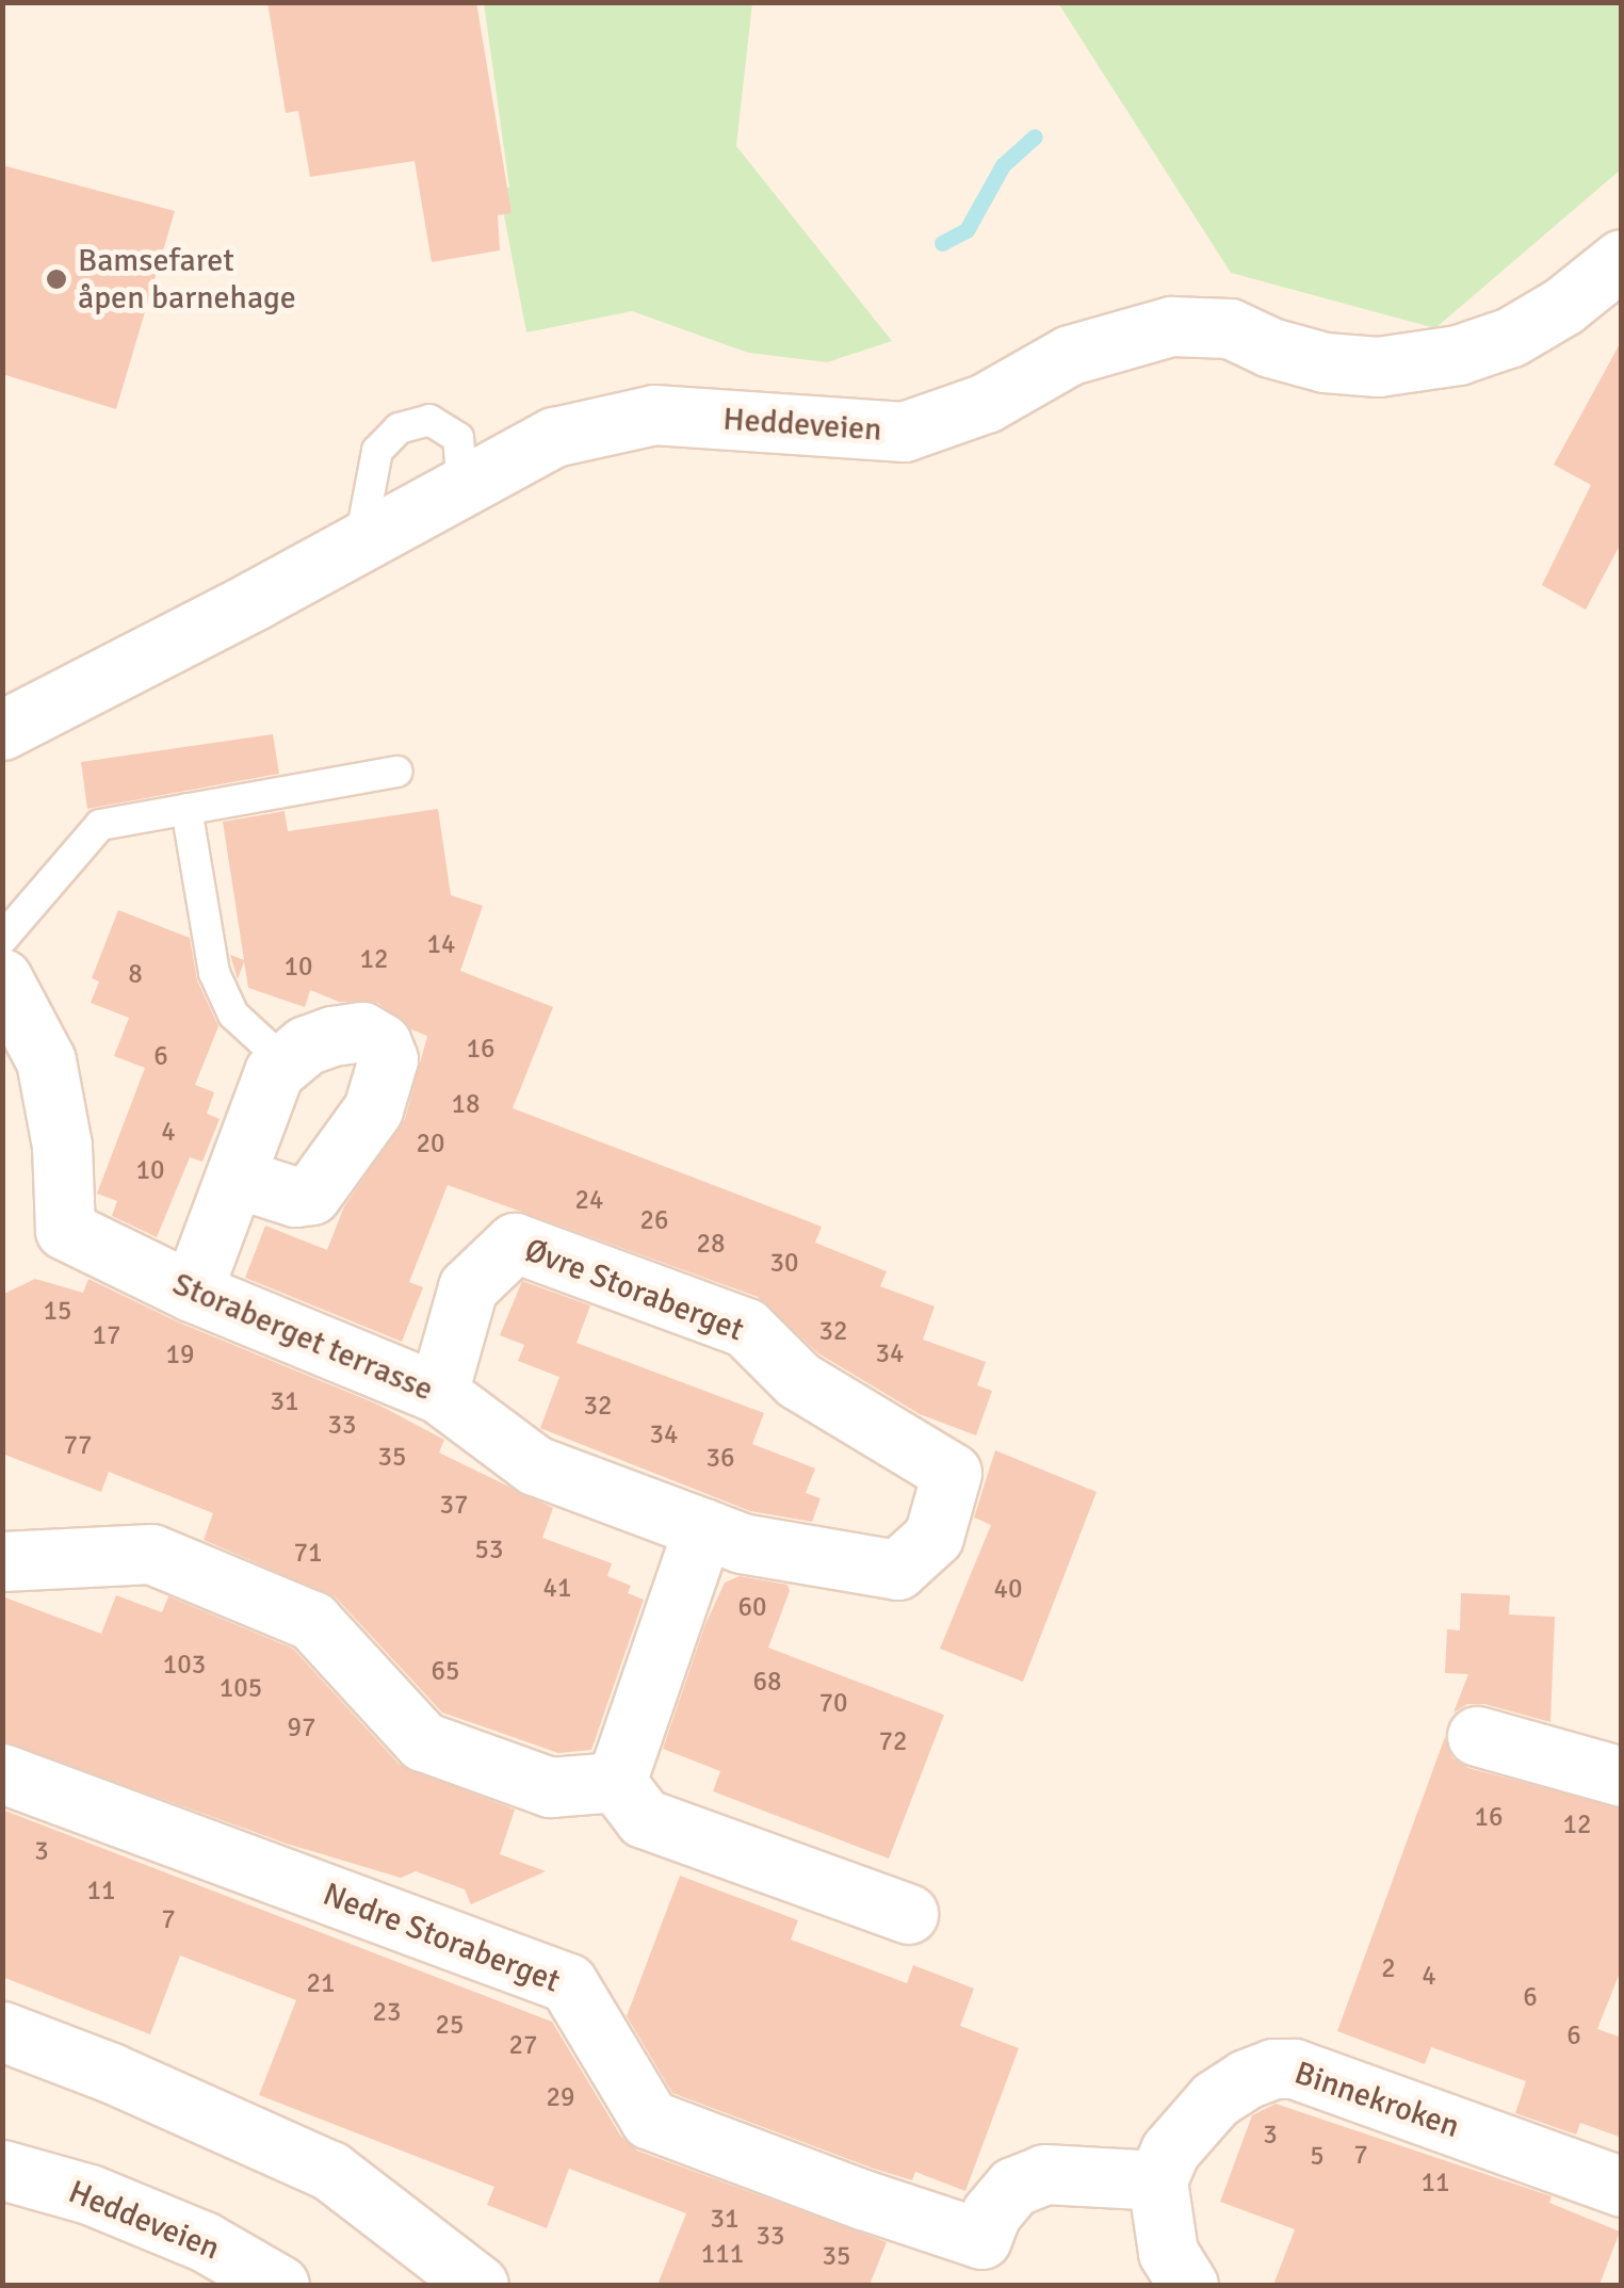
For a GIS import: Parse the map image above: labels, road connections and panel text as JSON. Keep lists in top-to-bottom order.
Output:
{
  "streets": {
    "street": [
      "Heddeveien",
      "Øvre Storaberget",
      "Storaberget terrasse",
      "Nedre Storaberget",
      "Binnekroken"
    ]
  },
  "crossings": [
    ["Øvre Storaberget", "Storaberget terrasse"],
    ["Nedre Storaberget", "Binnekroken"]
  ],
  "places": ["Bamsefaret åpen barnehage"],
  "house_numbers": [
    "14",
    "12",
    "10",
    "8",
    "16",
    "6",
    "18",
    "4",
    "20",
    "10",
    "24",
    "26",
    "28",
    "30",
    "15",
    "32",
    "17",
    "34",
    "19",
    "31",
    "32",
    "33",
    "34",
    "77",
    "35",
    "36",
    "37",
    "53",
    "71",
    "41",
    "40",
    "60",
    "103",
    "65",
    "68",
    "105",
    "70",
    "97",
    "72",
    "16",
    "12",
    "3",
    "11",
    "7",
    "2",
    "4",
    "21",
    "6",
    "23",
    "25",
    "6",
    "27",
    "29",
    "3",
    "7",
    "5",
    "11",
    "31",
    "33",
    "111",
    "35"
  ]
}
